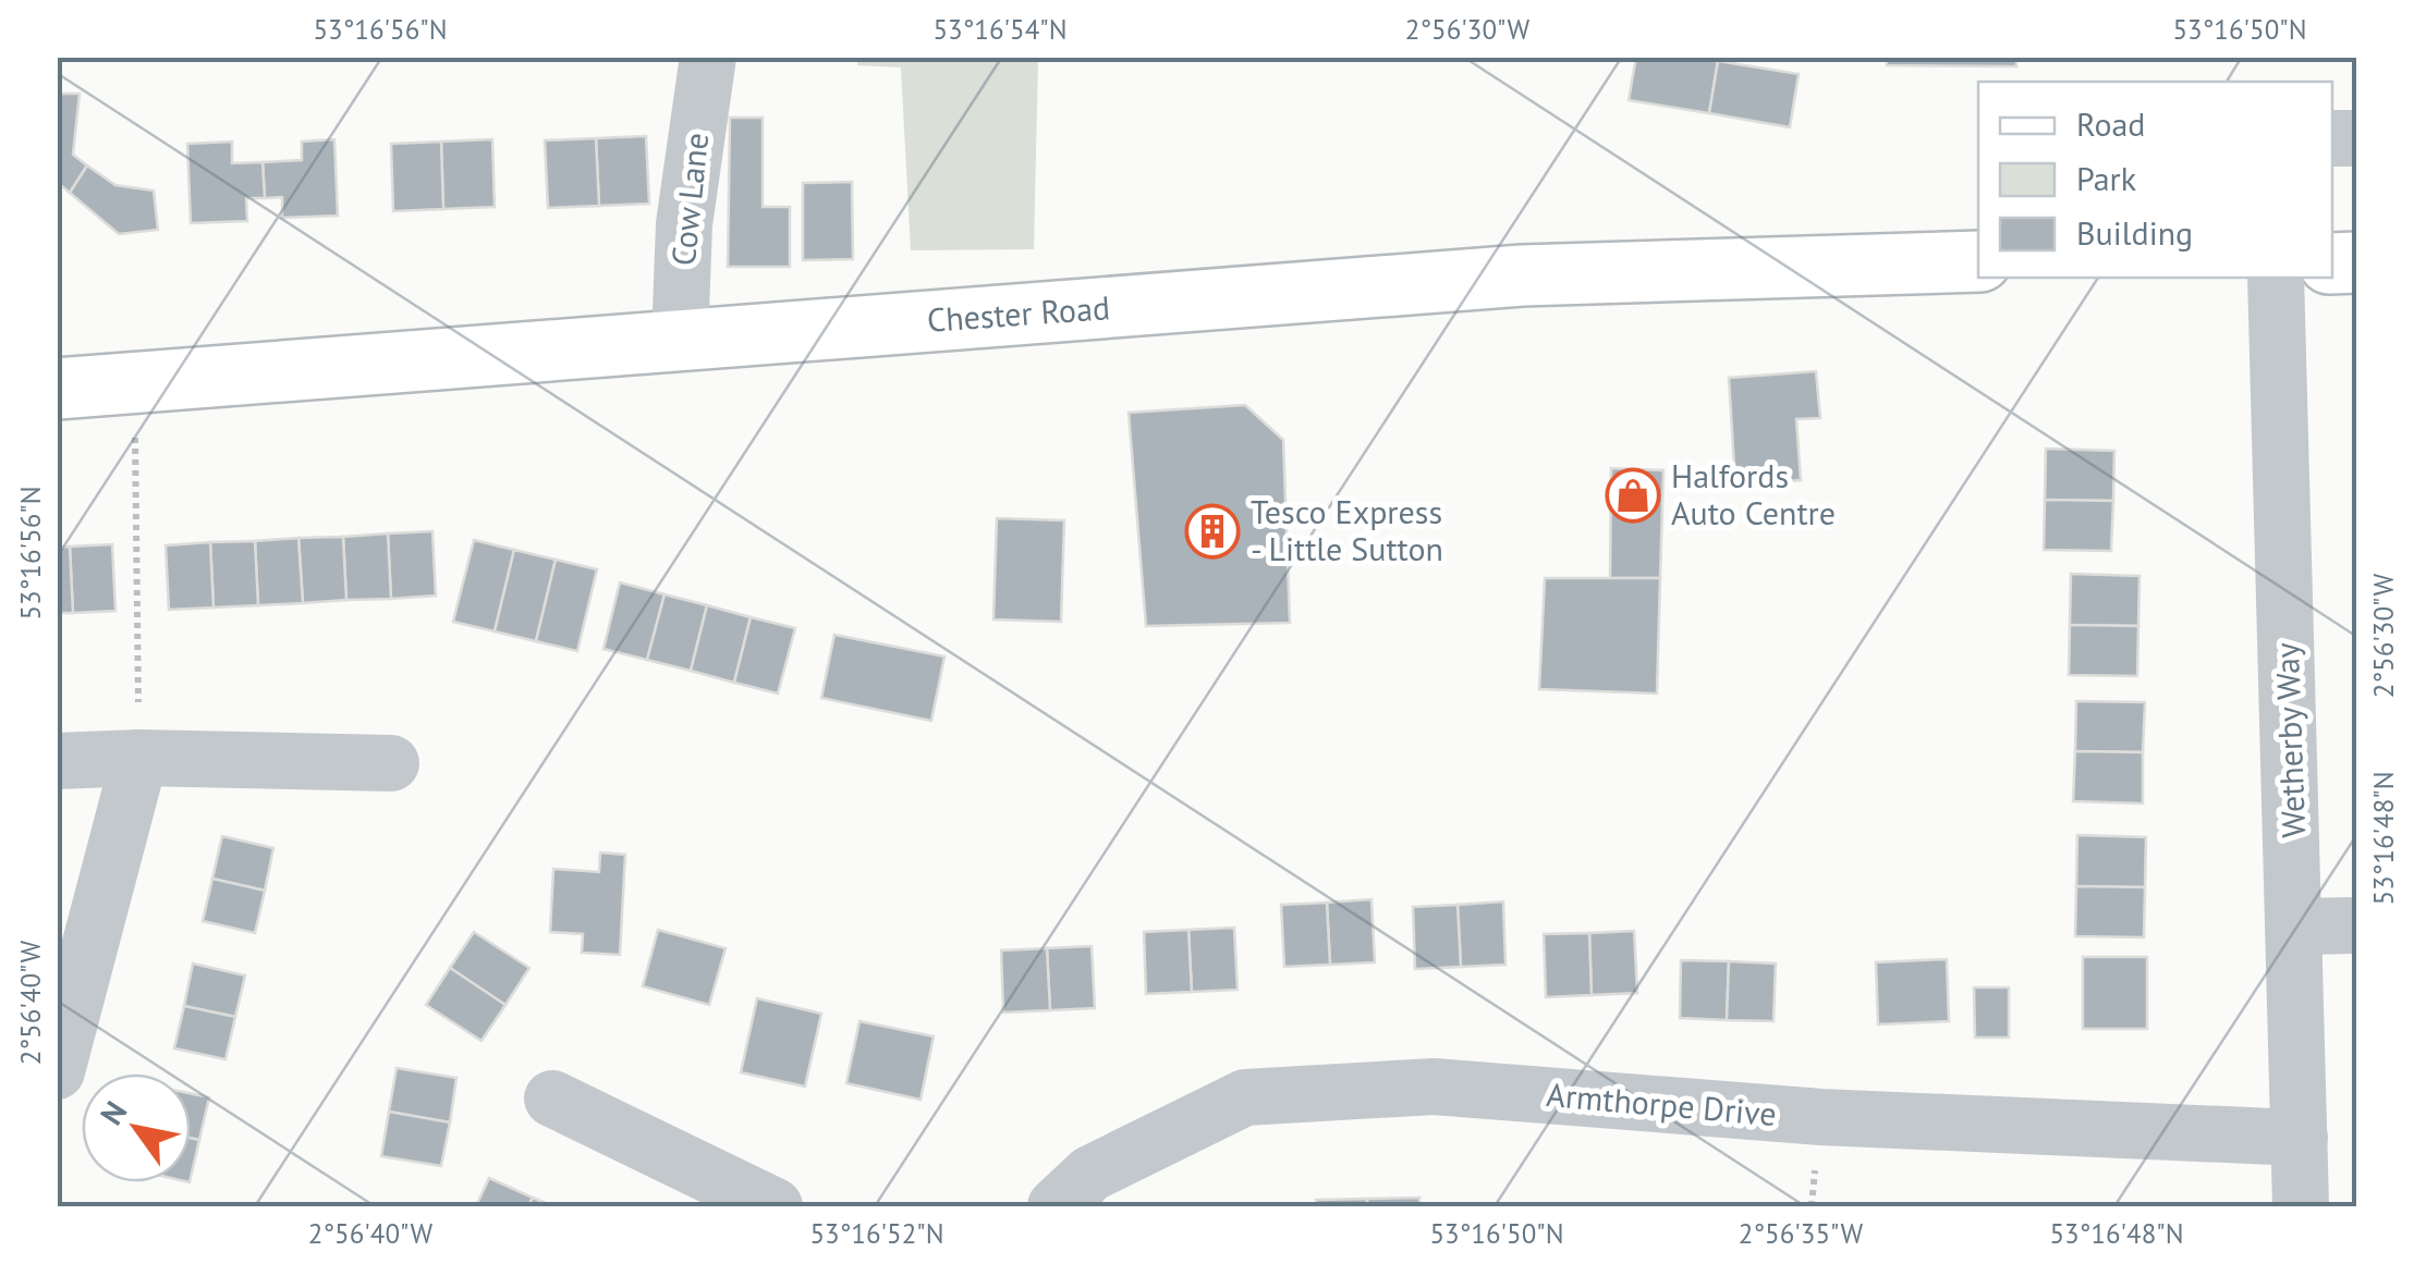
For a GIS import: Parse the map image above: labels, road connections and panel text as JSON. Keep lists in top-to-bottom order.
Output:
{
  "streets": {
    "main road": ["Chester Road"],
    "street": ["Cow Lane", "Wetherby Way", "Armthorpe Drive"]
  },
  "crossings": [
    ["Cow Lane", "Chester Road"],
    ["Wetherby Way", "Armthorpe Drive"]
  ],
  "places": {
    "shop": ["Halfords Auto Centre"],
    "building": ["Tesco Express - Little Sutton"]
  },
  "legend": ["Road", "Park", "Building"],
  "north": "top left",
  "coordinates": [
    "53°16'56\"N",
    "53°16'54\"N",
    "2°56'30\"W",
    "53°16'50\"N",
    "53°16'48\"N",
    "2°56'40\"W",
    "53°16'52\"N",
    "2°56'35\"W"
  ]
}
